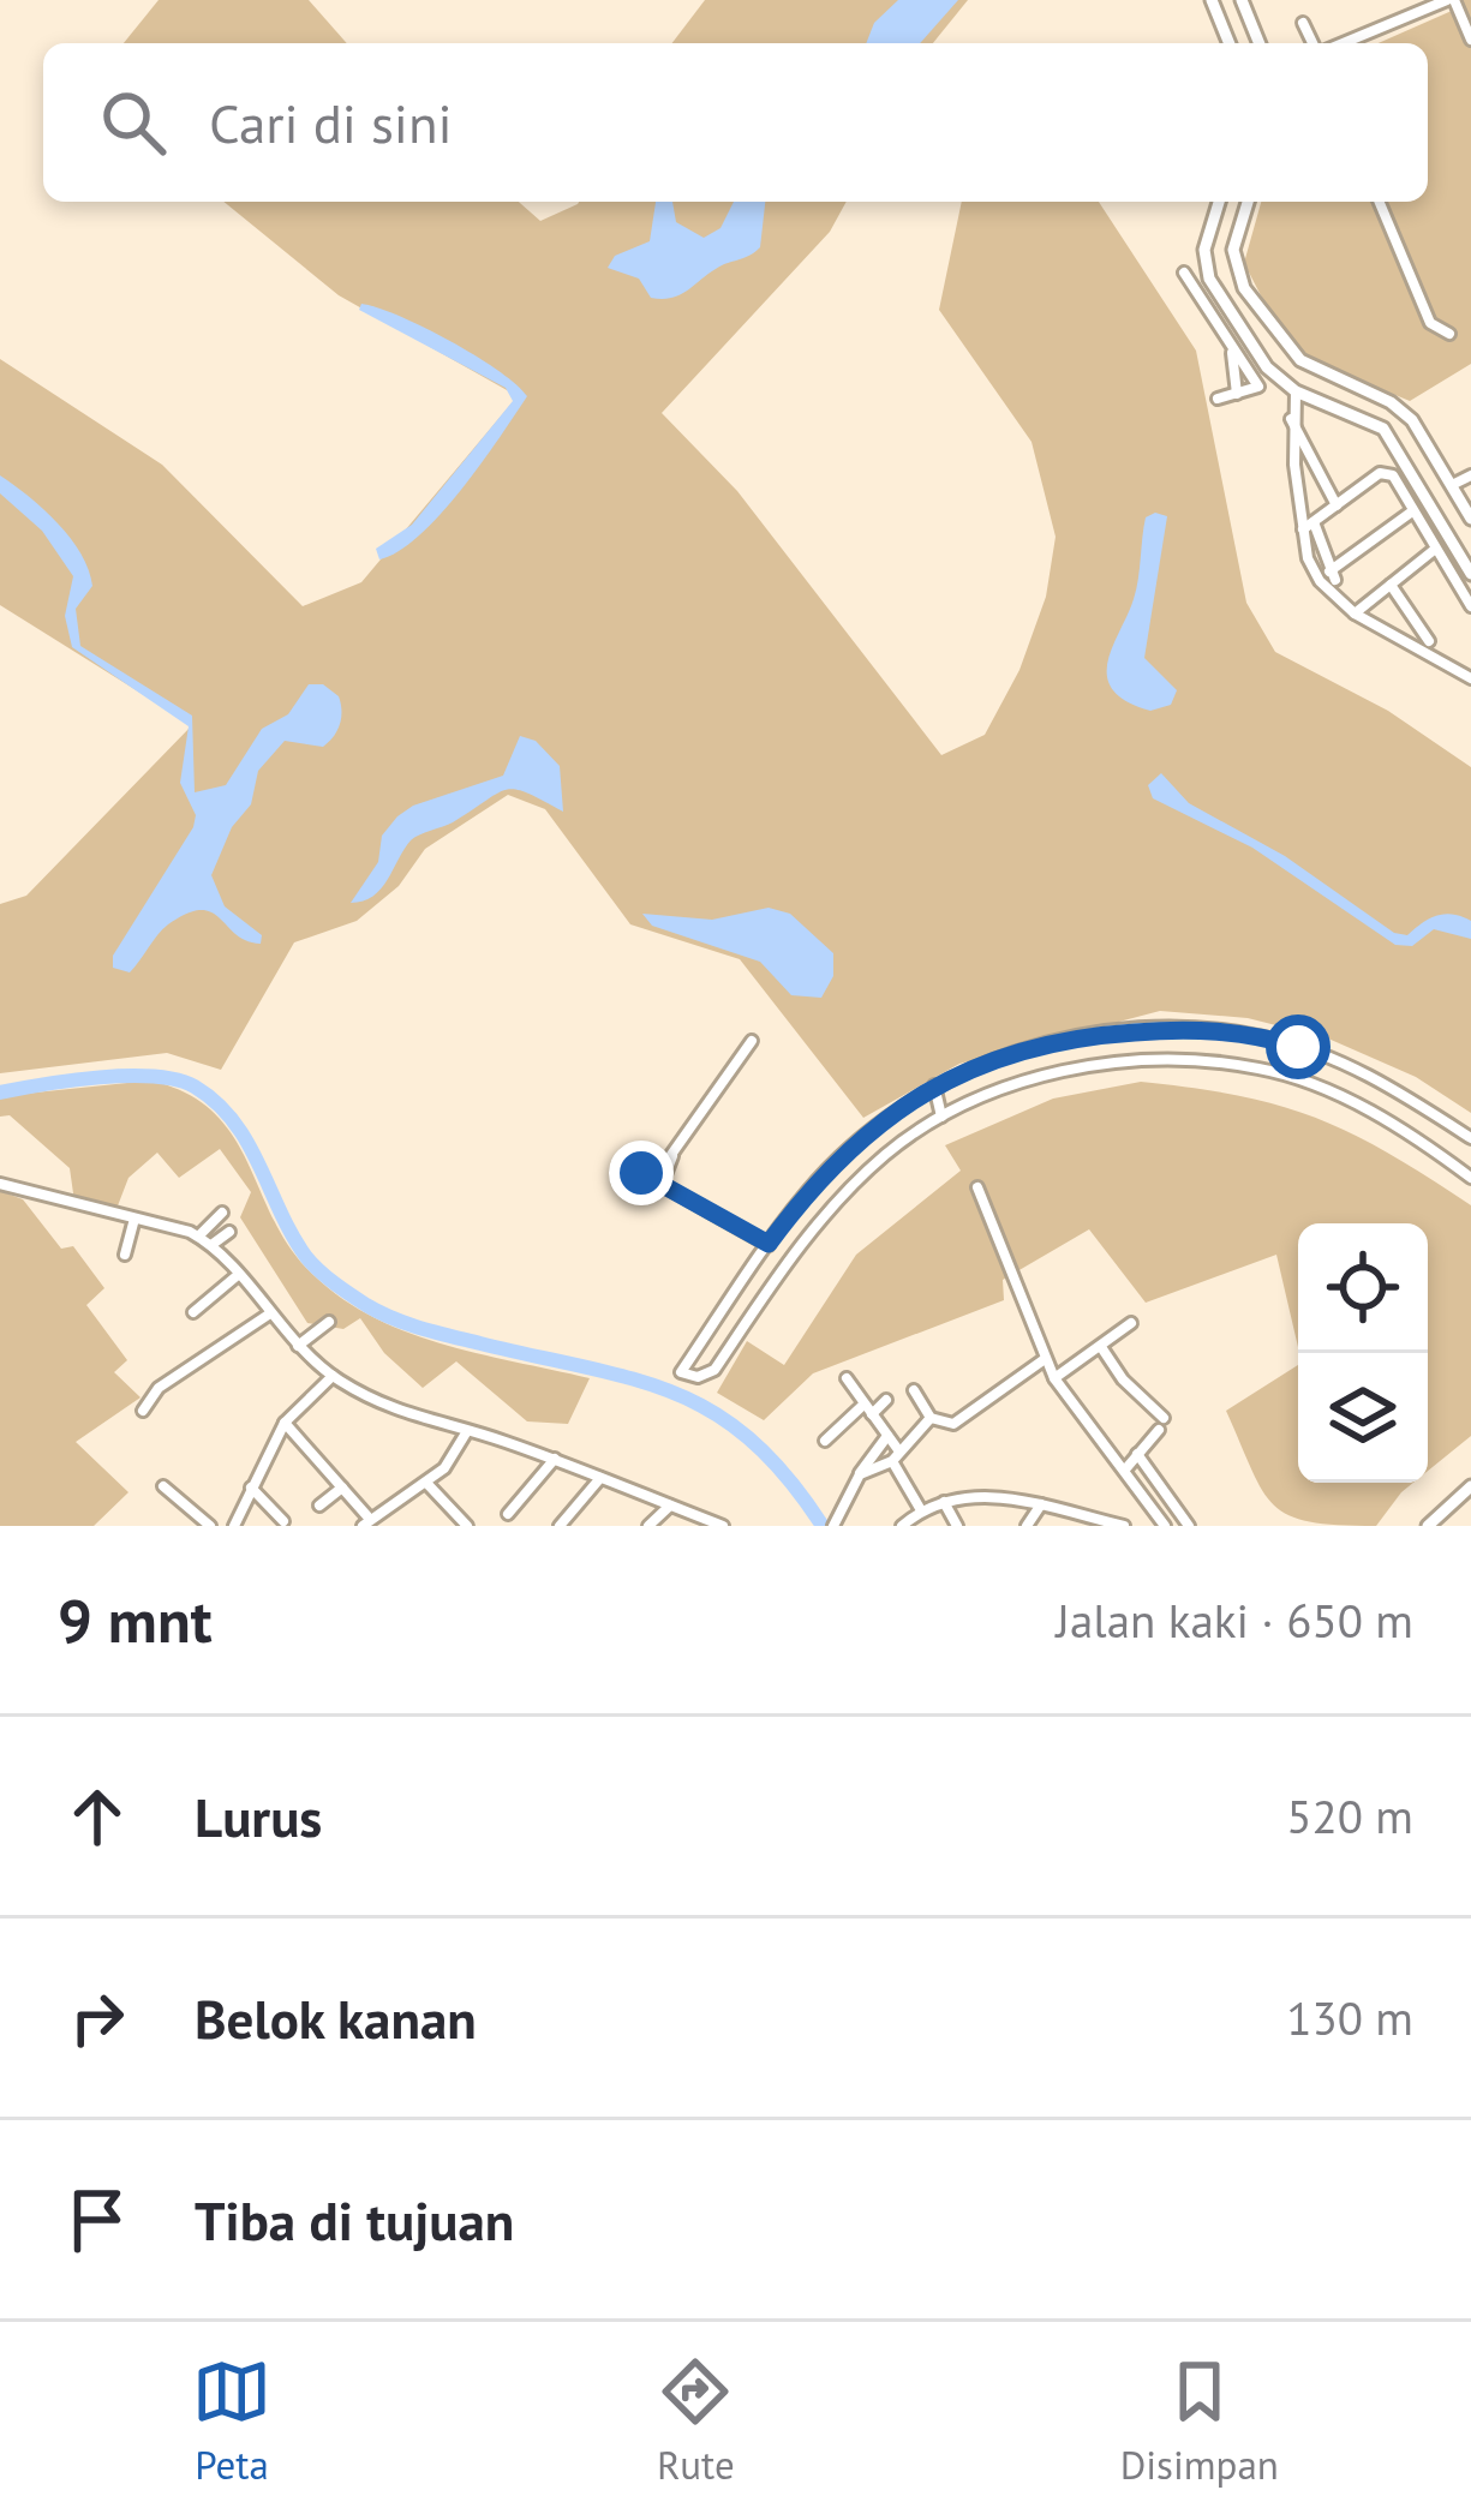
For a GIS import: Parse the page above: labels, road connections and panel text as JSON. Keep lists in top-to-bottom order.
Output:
{
  "page": {
    "search": "Cari di sini",
    "heading": ["9 mnt", "Jalan kaki · 650 m"],
    "list": [
      ["Lurus", "520 m"],
      ["Belok kanan", "130 m"],
      "Tiba di tujuan"
    ],
    "nav": ["Peta", "Rute", "Disimpan"]
  }
}
